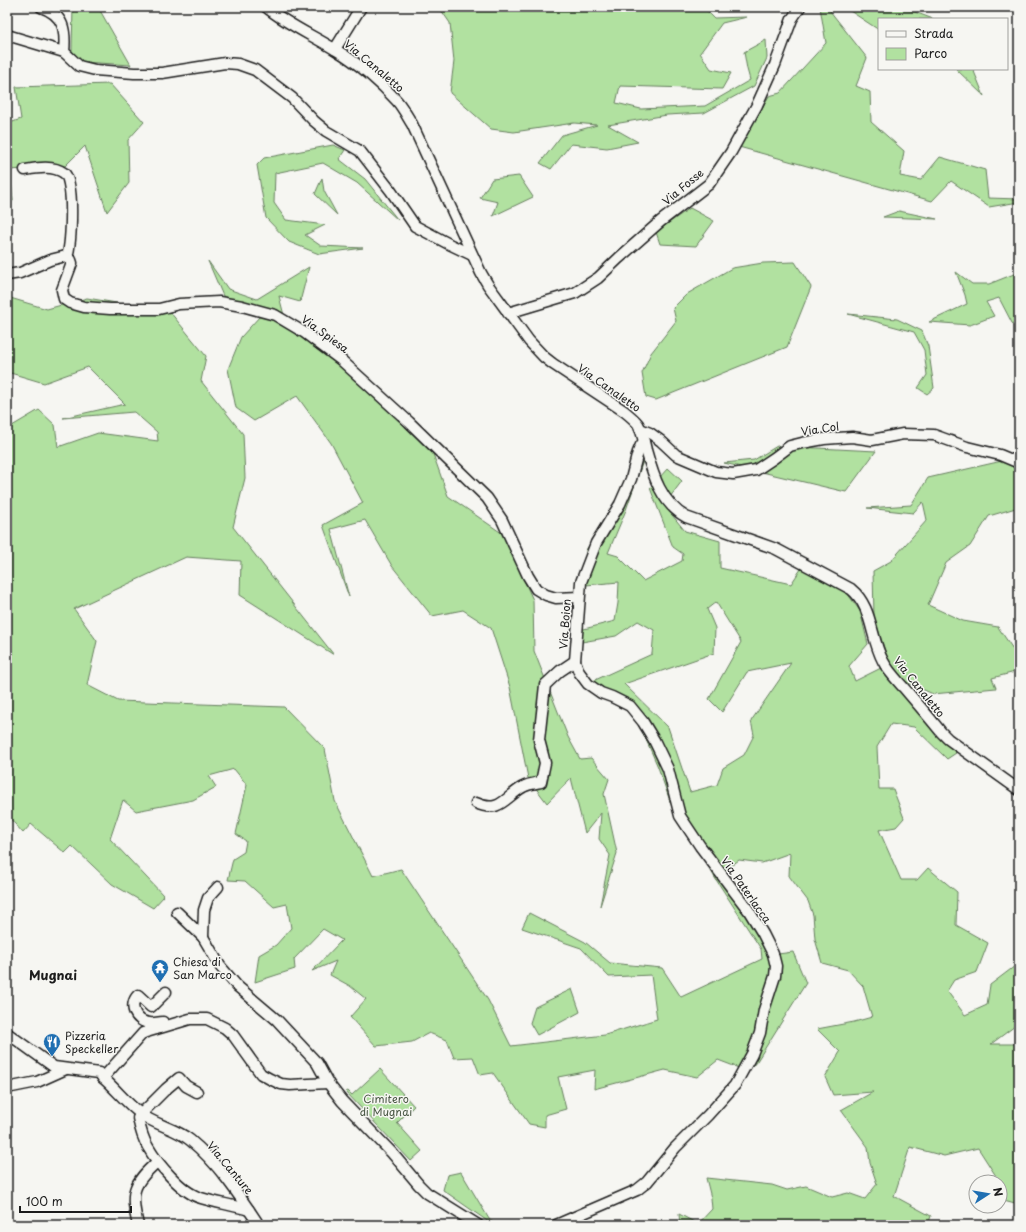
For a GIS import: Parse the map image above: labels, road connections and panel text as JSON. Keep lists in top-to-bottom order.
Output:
{
  "streets": {
    "street": [
      "Via Canaletto",
      "Via Fosse",
      "Via Spiesa",
      "Via Col",
      "Via Boion",
      "Via Paterlacca",
      "Via Canture"
    ]
  },
  "crossings": [
    ["Via Canaletto", "Via Fosse"],
    ["Via Canaletto", "Via Col"],
    ["Via Canaletto", "Via Boion"],
    ["Via Spiesa", "Via Boion"],
    ["Via Boion", "Via Paterlacca"]
  ],
  "districts": ["Mugnai"],
  "parks": ["Cimitero di Mugnai"],
  "places": {
    "temple": ["Chiesa di San Marco"],
    "restaurant": ["Pizzeria Speckeller"]
  },
  "legend": ["Strada", "Parco"],
  "scale_bar": "100 m",
  "north": "right"
}
